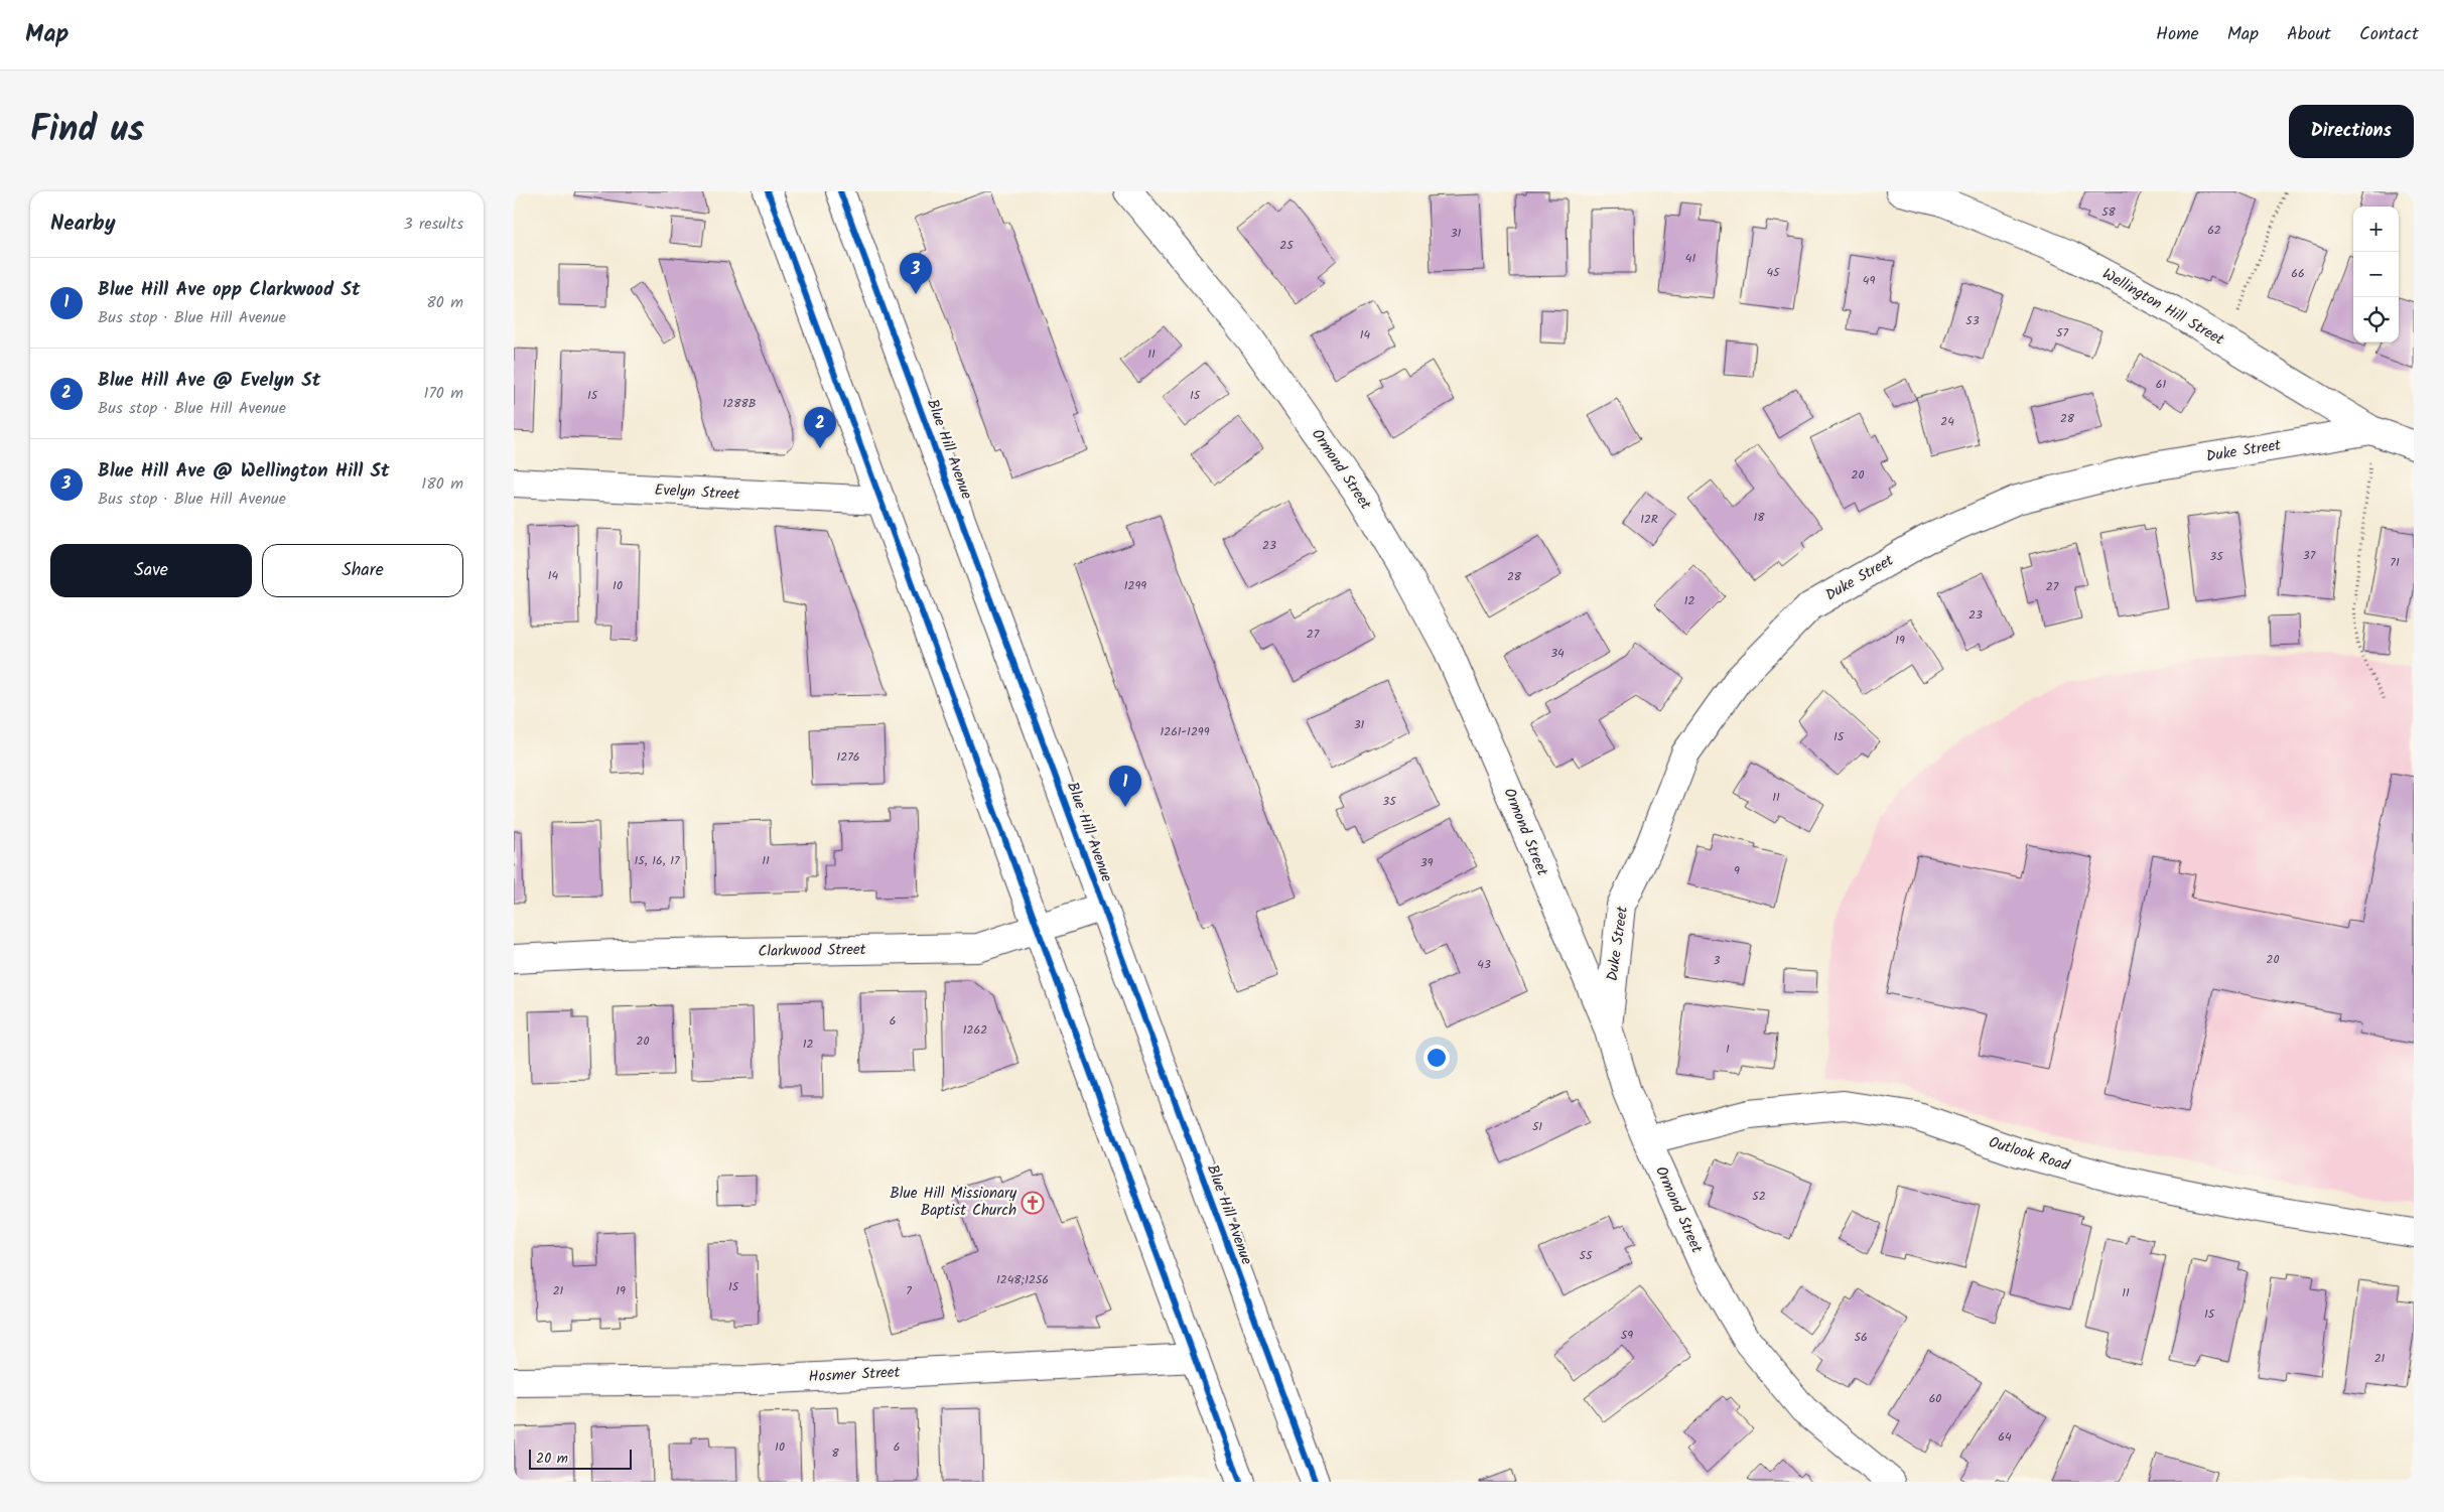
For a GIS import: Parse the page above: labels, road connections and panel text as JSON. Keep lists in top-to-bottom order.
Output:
{
  "streets": {
    "main road": [
      "Wellington Hill Street",
      "Blue Hill Avenue",
      "Duke Street",
      "Ormond Street",
      "Evelyn Street",
      "Clarkwood Street",
      "Outlook Road",
      "Hosmer Street"
    ]
  },
  "crossings": [
    ["Wellington Hill Street", "Duke Street"],
    ["Blue Hill Avenue", "Clarkwood Street"],
    ["Duke Street", "Ormond Street"],
    ["Ormond Street", "Outlook Road"]
  ],
  "places": {
    "church": ["Blue Hill Missionary Baptist Church"]
  },
  "house_numbers": [
    "58",
    "62",
    "31",
    "25",
    "41",
    "45",
    "66",
    "49",
    "53",
    "57",
    "14",
    "11",
    "61",
    "15",
    "15",
    "1288B",
    "28",
    "24",
    "20",
    "18",
    "12R",
    "23",
    "37",
    "35",
    "71",
    "14",
    "28",
    "10",
    "1299",
    "27",
    "12",
    "23",
    "27",
    "19",
    "34",
    "31",
    "1261-1299",
    "15",
    "1276",
    "11",
    "35",
    "15, 16, 17",
    "11",
    "39",
    "9",
    "20",
    "3",
    "43",
    "6",
    "1262",
    "20",
    "12",
    "1",
    "51",
    "52",
    "55",
    "1248;1256",
    "15",
    "21",
    "19",
    "7",
    "11",
    "15",
    "59",
    "56",
    "21",
    "60",
    "64",
    "10",
    "6",
    "8"
  ],
  "scale_bar": "20 m",
  "page": {
    "header": "Map",
    "nav": [
      "Home",
      "Map",
      "About",
      "Contact"
    ],
    "title": "Find us",
    "buttons": [
      "Directions",
      ["Save", "Share"]
    ],
    "heading": ["Nearby", "3 results"],
    "map_buttons": ["+", "−"],
    "pins": ["3", "2", "1"],
    "list": [
      {
        "mark": "1",
        "name": "Blue Hill Ave opp Clarkwood St",
        "note": "Bus stop · Blue Hill Avenue",
        "value": "80 m"
      },
      {
        "mark": "2",
        "name": "Blue Hill Ave @ Evelyn St",
        "note": "Bus stop · Blue Hill Avenue",
        "value": "170 m"
      },
      {
        "mark": "3",
        "name": "Blue Hill Ave @ Wellington Hill St",
        "note": "Bus stop · Blue Hill Avenue",
        "value": "180 m"
      }
    ],
    "scale": "20 m"
  }
}
